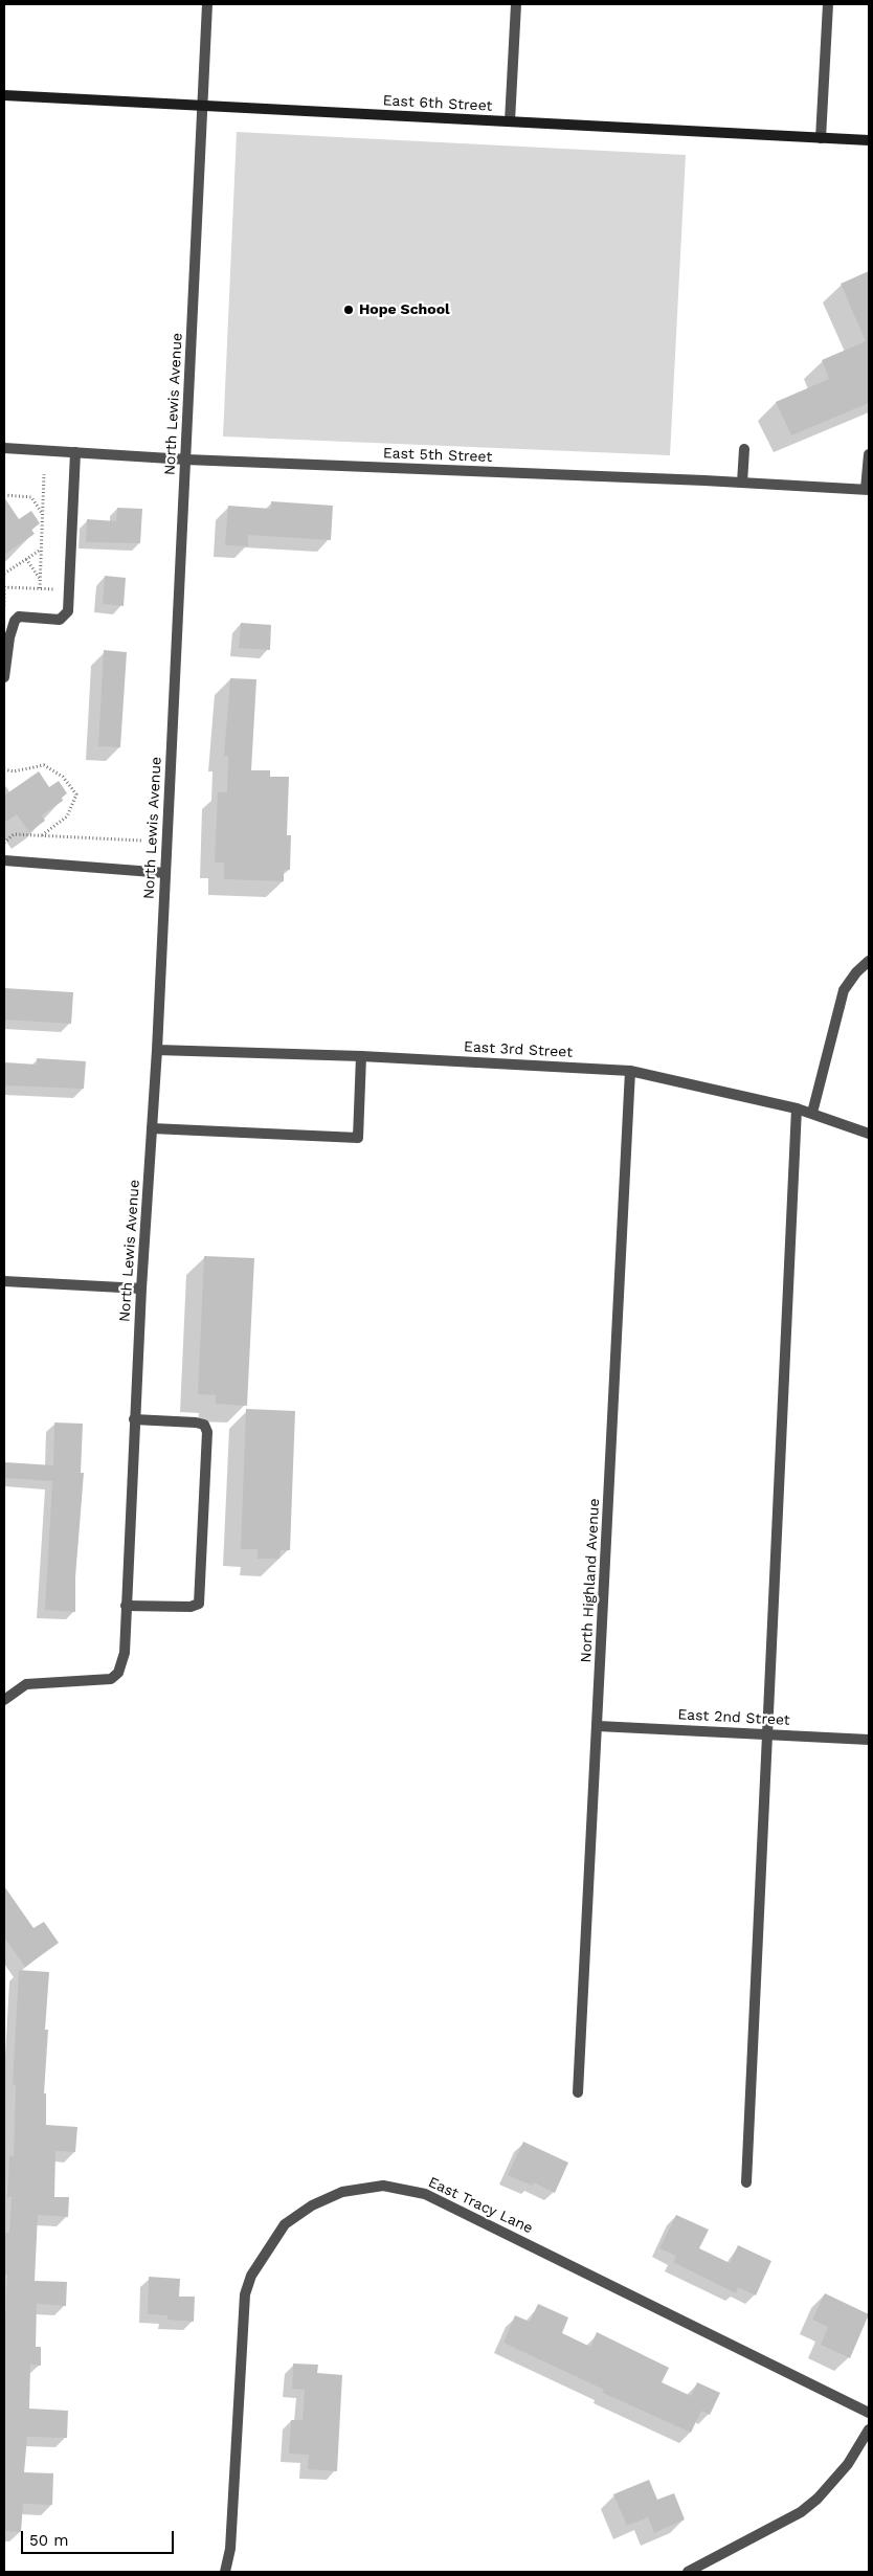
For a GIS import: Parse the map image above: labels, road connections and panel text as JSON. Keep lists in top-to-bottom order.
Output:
{
  "streets": {
    "main road": ["East 6th Street"],
    "street": [
      "North Lewis Avenue",
      "East 5th Street",
      "East 3rd Street",
      "North Highland Avenue",
      "East 2nd Street",
      "East Tracy Lane"
    ]
  },
  "crossings": [
    ["East 6th Street", "North Lewis Avenue"],
    ["North Lewis Avenue", "East 5th Street"],
    ["North Lewis Avenue", "East 3rd Street"],
    ["East 3rd Street", "North Highland Avenue"],
    ["North Highland Avenue", "East 2nd Street"]
  ],
  "places": ["Hope School"],
  "scale_bar": "50 m"
}
